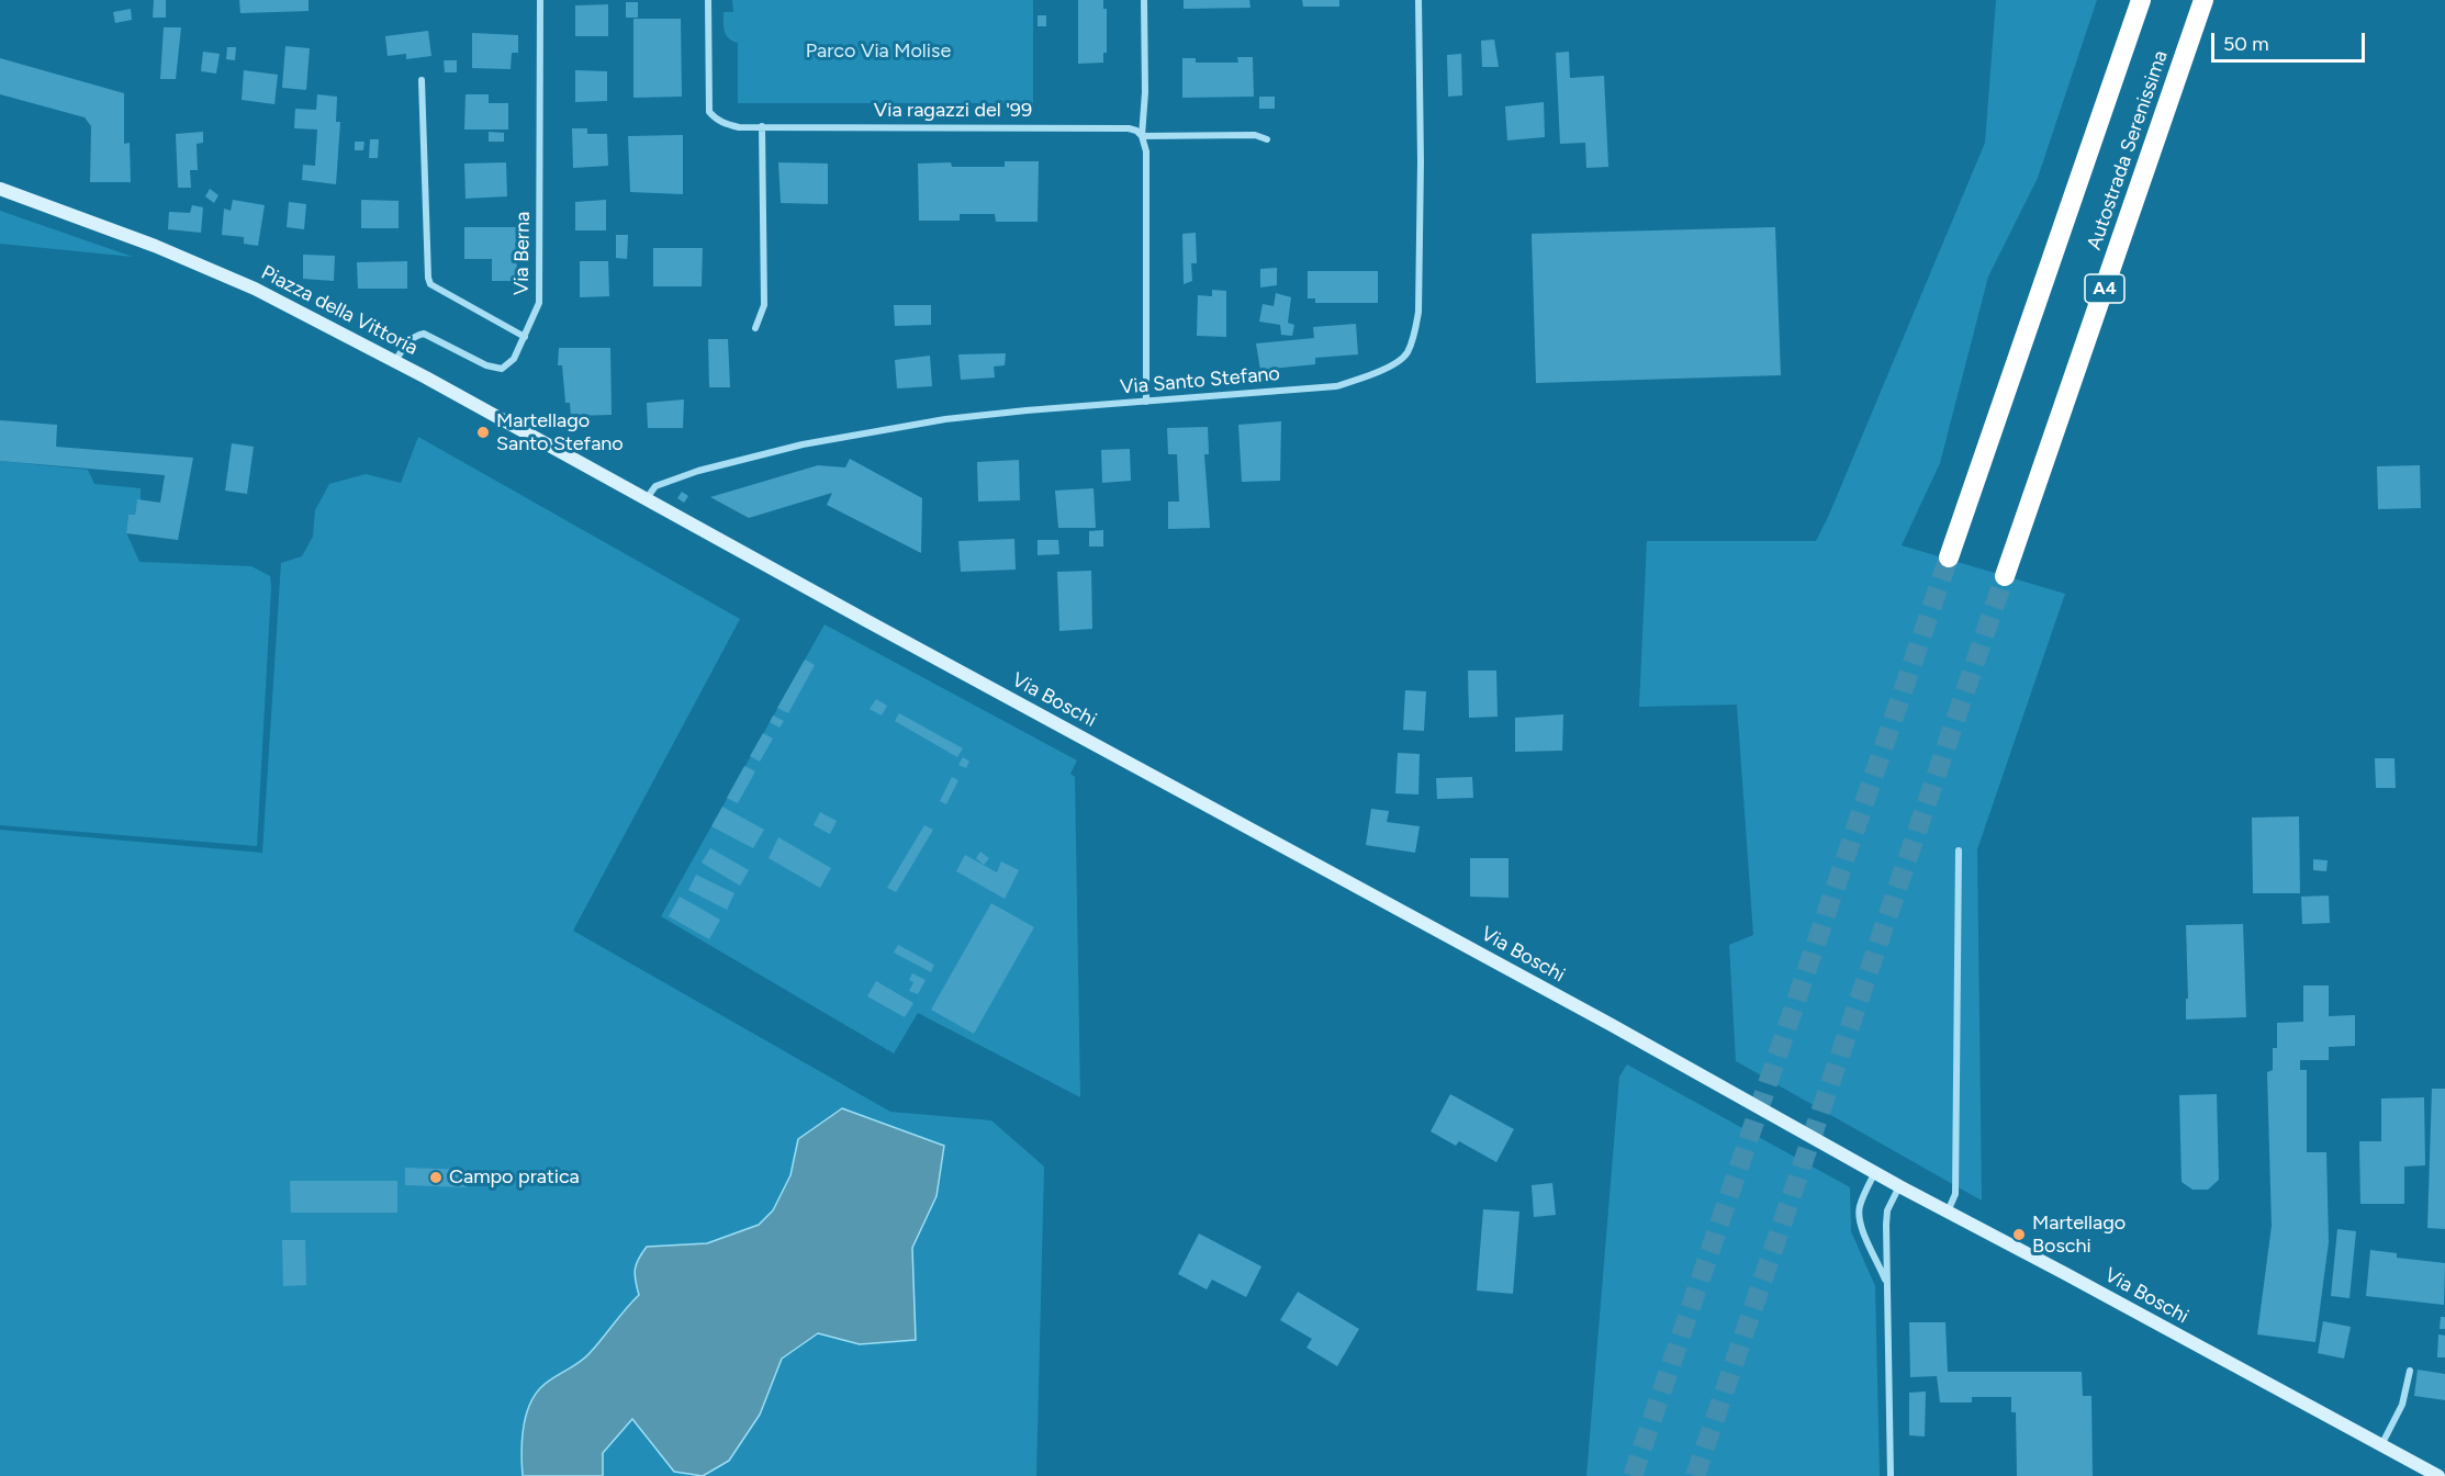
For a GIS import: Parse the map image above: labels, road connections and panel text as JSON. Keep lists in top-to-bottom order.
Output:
{
  "streets": {
    "highway": ["Autostrada Serenissima", "A4"],
    "main road": ["Piazza della Vittoria", "Via Boschi"],
    "street": ["Via ragazzi del '99", "Via Berna", "Via Santo Stefano"]
  },
  "crossings": [
    ["Via Berna", "Piazza della Vittoria"],
    ["Piazza della Vittoria", "Via Santo Stefano"],
    ["Piazza della Vittoria", "Via Boschi"],
    ["Via Santo Stefano", "Via Boschi"]
  ],
  "parks": ["Parco Via Molise"],
  "places": ["Martellago Santo Stefano", "Campo pratica", "Martellago Boschi"],
  "scale_bar": "50 m"
}
